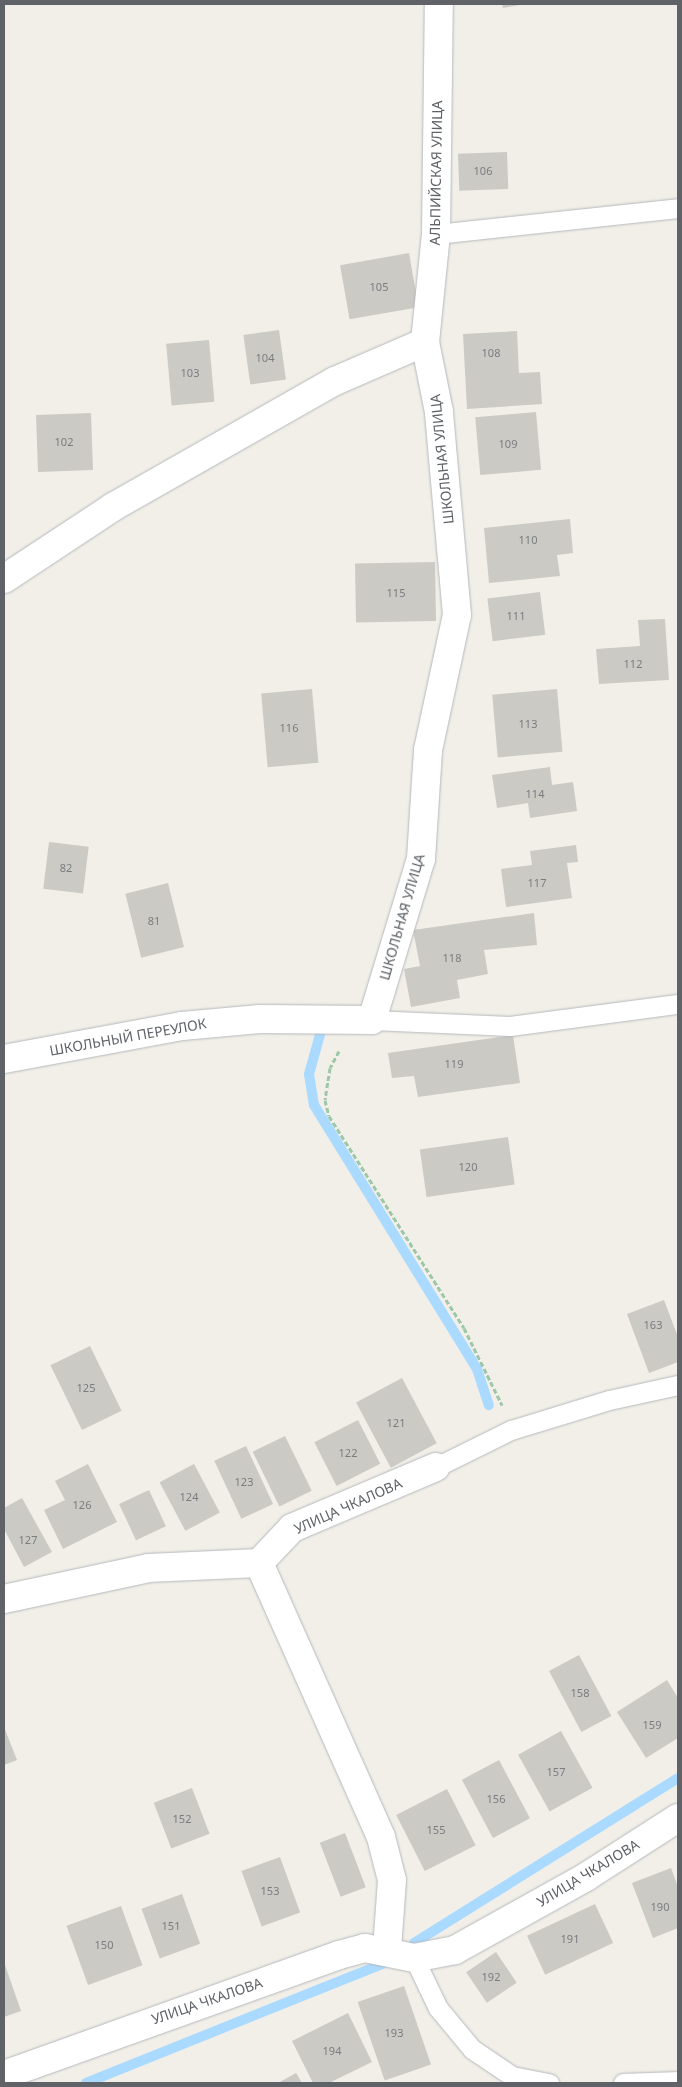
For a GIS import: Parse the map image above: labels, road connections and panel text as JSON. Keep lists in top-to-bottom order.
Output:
{
  "streets": {
    "street": [
      "АЛЬПИЙСКАЯ УЛИЦА",
      "ШКОЛЬНАЯ УЛИЦА",
      "ШКОЛЬНЫЙ ПЕРЕУЛОК",
      "УЛИЦА ЧКАЛОВА"
    ]
  },
  "crossings": [
    ["АЛЬПИЙСКАЯ УЛИЦА", "ШКОЛЬНАЯ УЛИЦА"],
    ["ШКОЛЬНАЯ УЛИЦА", "ШКОЛЬНЫЙ ПЕРЕУЛОК"]
  ],
  "house_numbers": [
    "106",
    "105",
    "108",
    "104",
    "103",
    "102",
    "109",
    "110",
    "115",
    "111",
    "112",
    "113",
    "116",
    "114",
    "82",
    "117",
    "81",
    "118",
    "119",
    "120",
    "163",
    "125",
    "121",
    "122",
    "123",
    "124",
    "126",
    "127",
    "158",
    "159",
    "157",
    "156",
    "152",
    "155",
    "153",
    "190",
    "151",
    "191",
    "150",
    "192",
    "193",
    "194"
  ]
}
